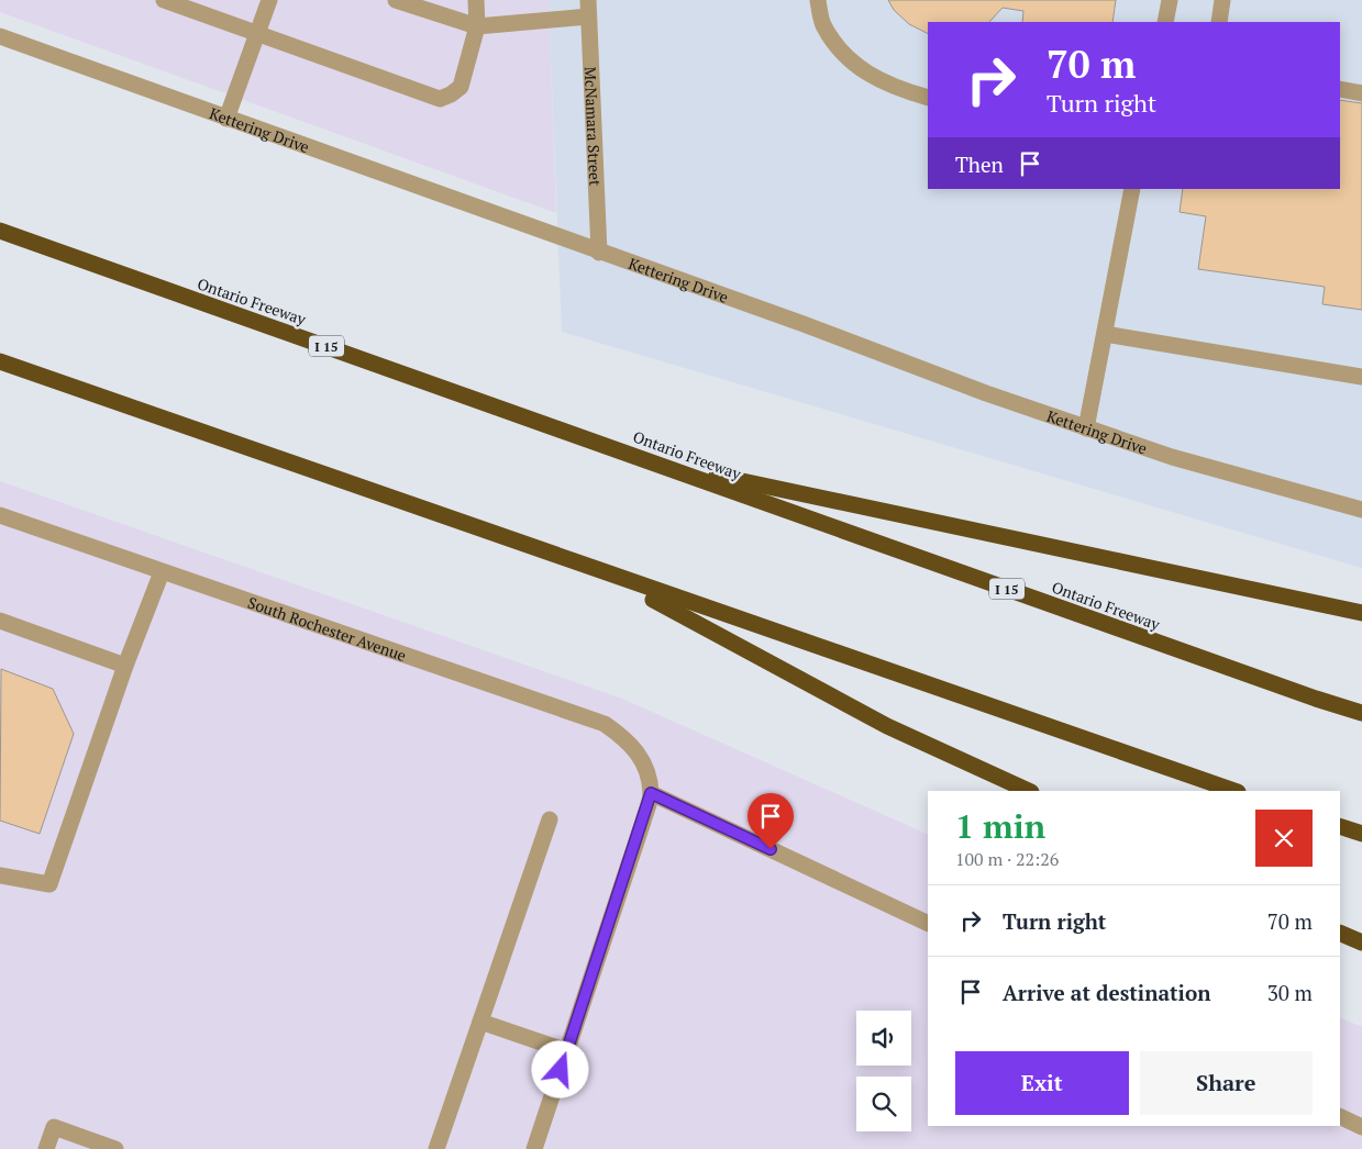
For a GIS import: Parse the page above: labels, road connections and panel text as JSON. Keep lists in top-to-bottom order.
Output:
{
  "streets": {
    "highway": ["Ontario Freeway", "I 15"],
    "street": ["McNamara Street", "Kettering Drive", "South Rochester Avenue"]
  },
  "crossings": [
    ["McNamara Street", "Kettering Drive"]
  ],
  "page": {
    "turn": ["70 m", "Turn right"],
    "then": "Then",
    "heading": ["1 min", "100 m · 22:26"],
    "list": [
      {
        "name": "Turn right",
        "value": "70 m"
      },
      {
        "name": "Arrive at destination",
        "value": "30 m"
      }
    ],
    "buttons": ["Exit", "Share"]
  }
}
